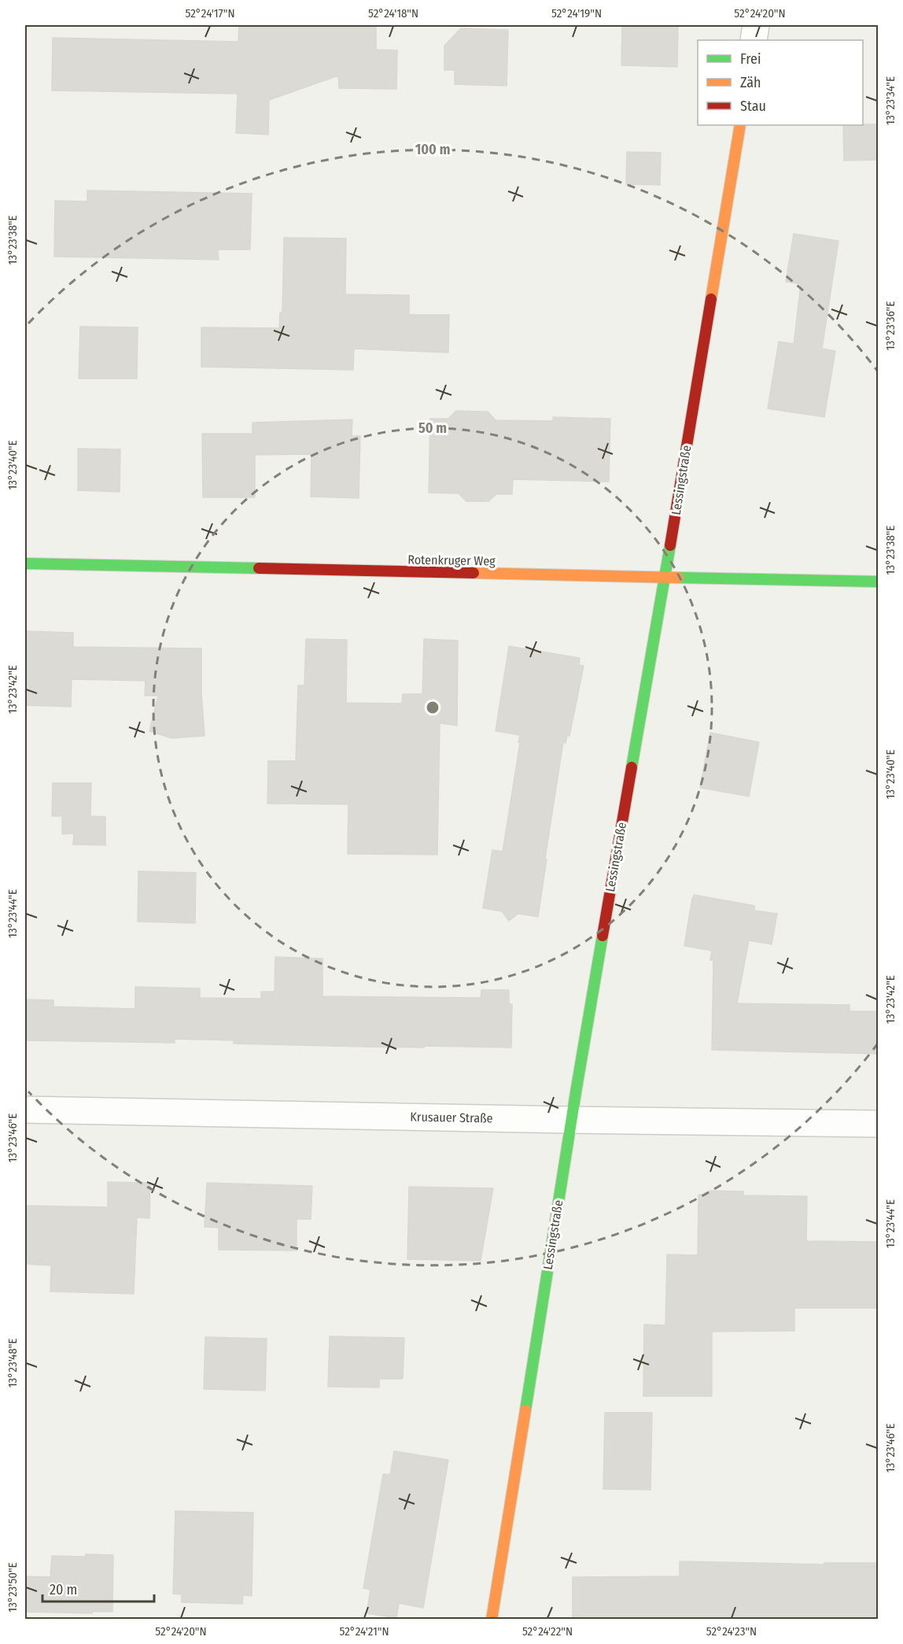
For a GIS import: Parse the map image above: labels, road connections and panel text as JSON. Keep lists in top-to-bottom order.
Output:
{
  "streets": {
    "street": ["Lessingstraße", "Rotenkruger Weg", "Krusauer Straße"]
  },
  "crossings": [
    ["Lessingstraße", "Rotenkruger Weg"],
    ["Lessingstraße", "Krusauer Straße"]
  ],
  "legend": ["Frei", "Zäh", "Stau"],
  "scale_bar": "20 m",
  "coordinates": [
    "52°24'17\"N",
    "52°24'18\"N",
    "52°24'19\"N",
    "52°24'20\"N",
    "13°23'34\"E",
    "13°23'38\"E",
    "13°23'36\"E",
    "13°23'40\"E",
    "13°23'42\"E",
    "13°23'44\"E",
    "13°23'46\"E",
    "13°23'48\"E",
    "13°23'50\"E",
    "52°24'21\"N",
    "52°24'22\"N",
    "52°24'23\"N"
  ],
  "rings": ["100 m", "50 m"]
}
